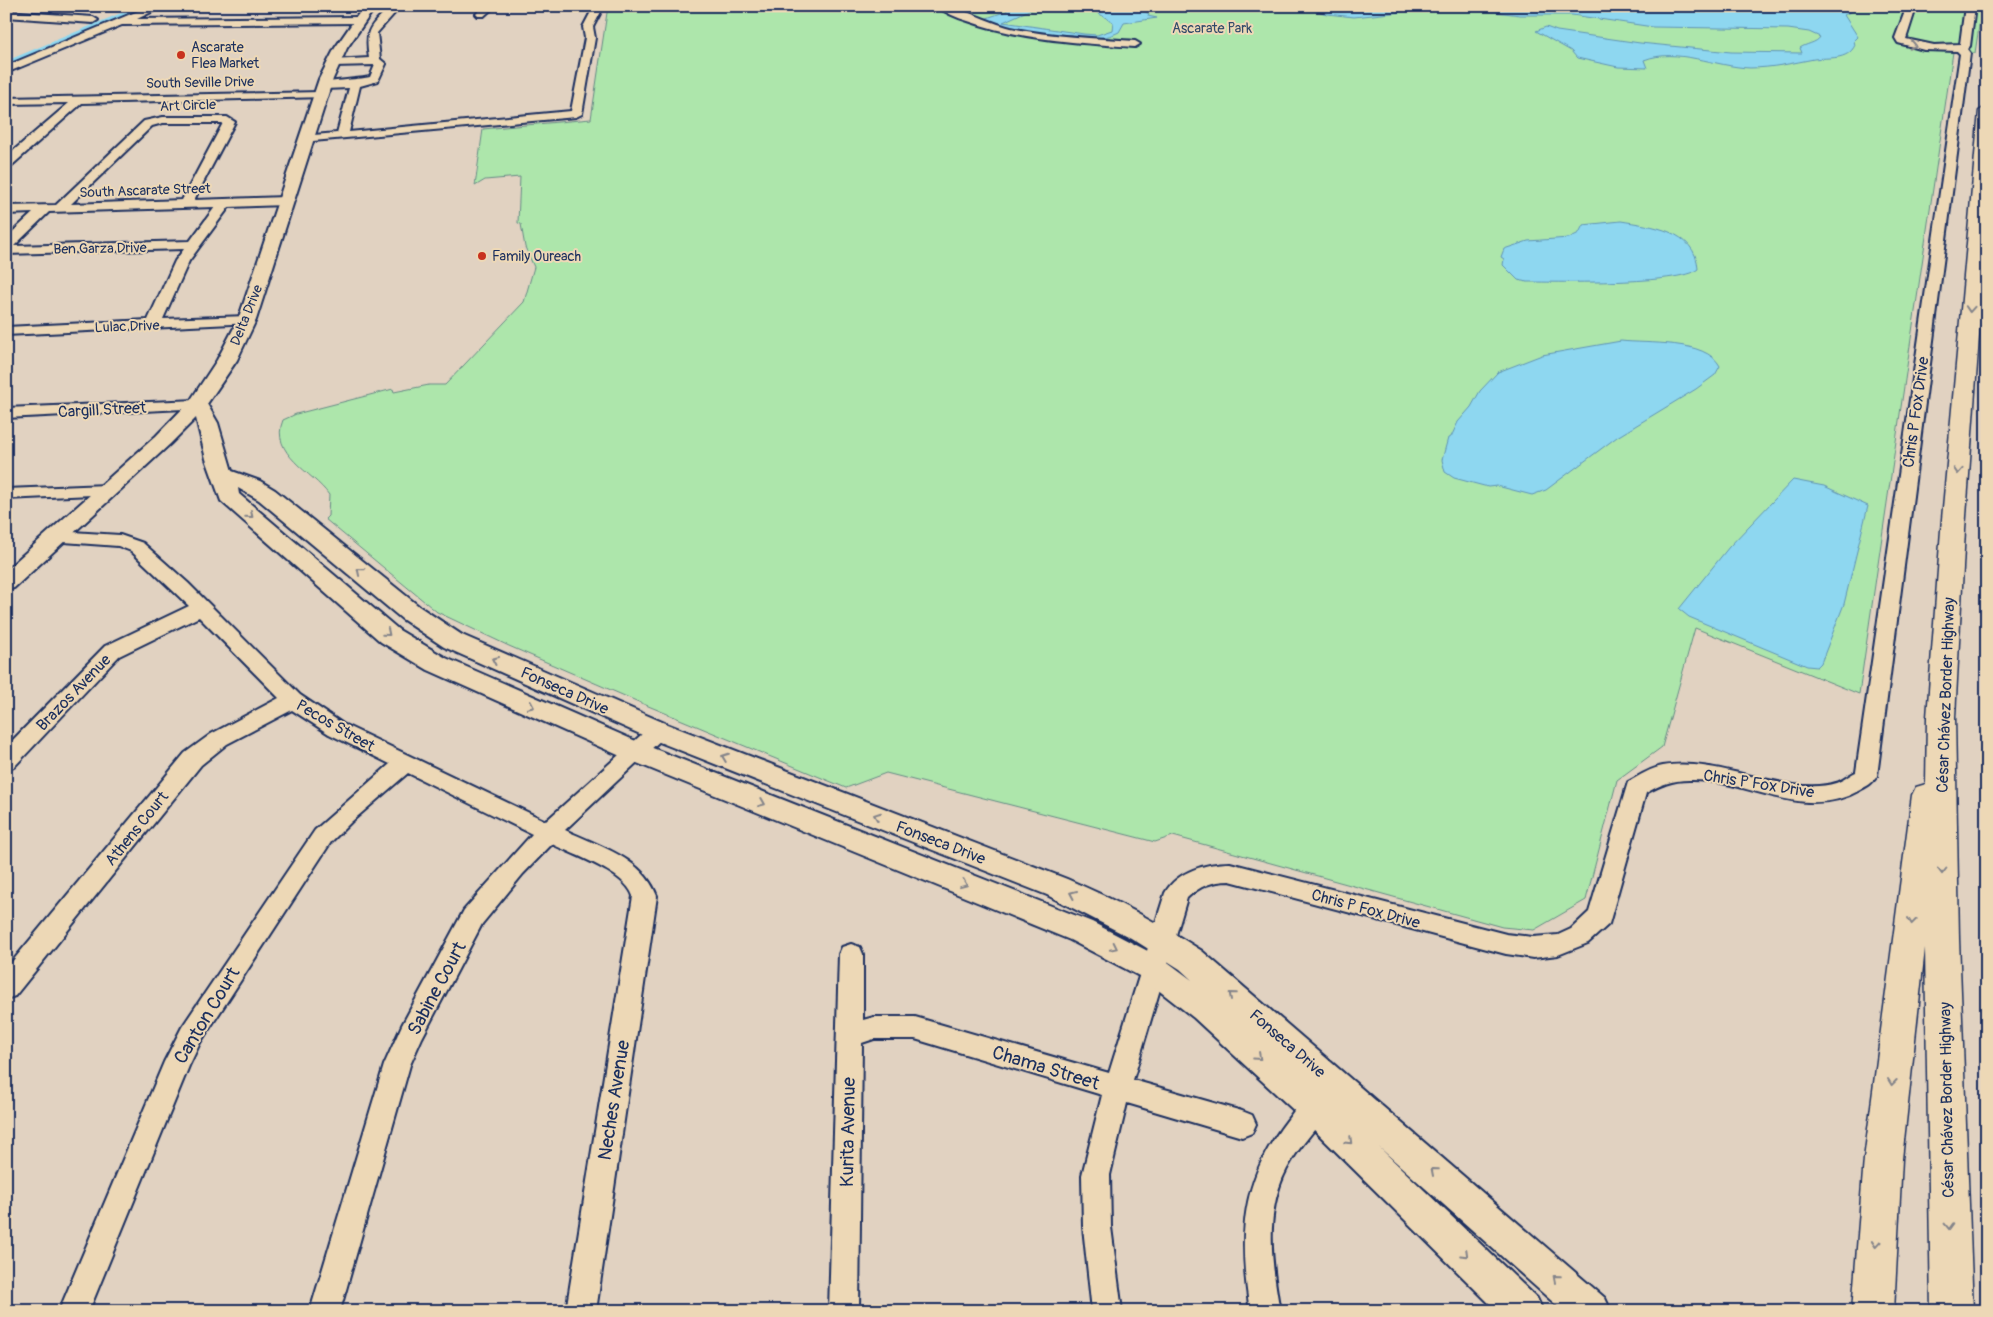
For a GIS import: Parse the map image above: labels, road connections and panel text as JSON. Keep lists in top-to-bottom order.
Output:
{
  "streets": {
    "highway": ["César Chávez Border Highway"],
    "main road": ["Delta Drive", "Fonseca Drive"],
    "street": [
      "South Seville Drive",
      "Art Circle",
      "South Ascarate Street",
      "Ben Garza Drive",
      "Lulac Drive",
      "Cargill Street",
      "Chris P Fox Drive",
      "Brazos Avenue",
      "Pecos Street",
      "Athens Court",
      "Sabine Court",
      "Canton Court",
      "Chama Street",
      "Neches Avenue",
      "Kurita Avenue"
    ]
  },
  "crossings": [
    ["South Seville Drive", "Delta Drive"],
    ["Art Circle", "South Ascarate Street"],
    ["South Ascarate Street", "Delta Drive"],
    ["Delta Drive", "Lulac Drive"],
    ["Delta Drive", "Cargill Street"],
    ["Delta Drive", "Fonseca Drive"],
    ["Delta Drive", "Pecos Street"],
    ["Cargill Street", "Fonseca Drive"],
    ["Chris P Fox Drive", "Fonseca Drive"],
    ["Fonseca Drive", "Sabine Court"],
    ["Brazos Avenue", "Pecos Street"],
    ["Pecos Street", "Athens Court"],
    ["Pecos Street", "Sabine Court"],
    ["Pecos Street", "Canton Court"],
    ["Pecos Street", "Neches Avenue"],
    ["Chama Street", "Kurita Avenue"]
  ],
  "parks": ["Ascarate Park"],
  "places": ["Ascarate Flea Market", "Family Oureach"]
}
